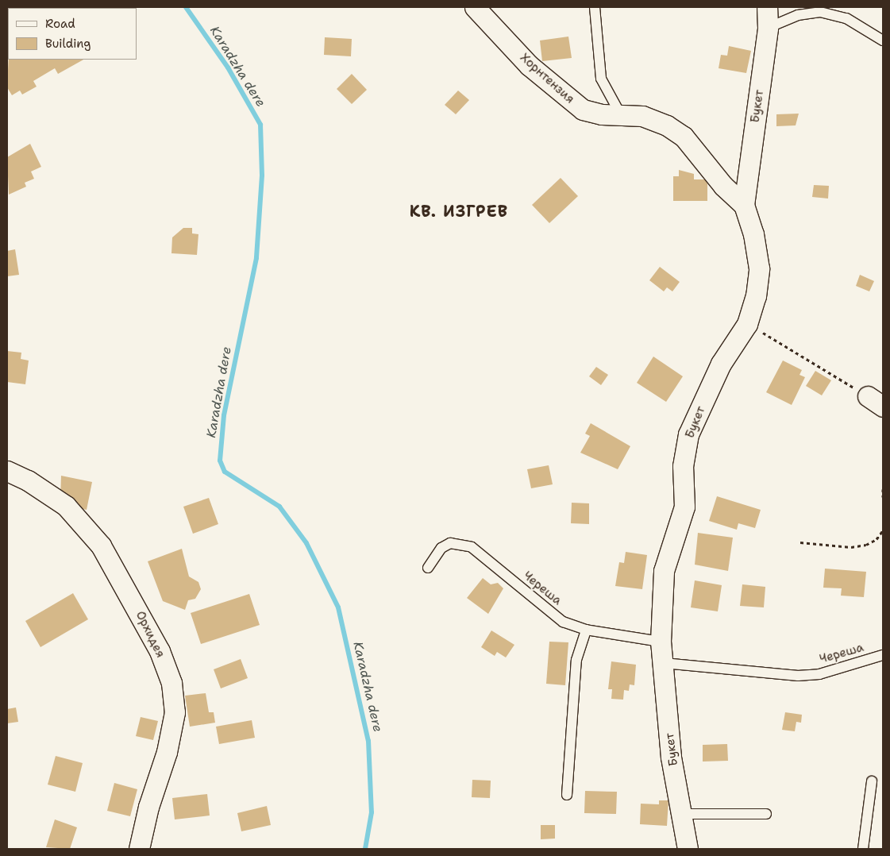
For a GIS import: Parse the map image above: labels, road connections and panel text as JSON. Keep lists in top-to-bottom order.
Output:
{
  "streets": {
    "street": ["Хорнтензия", "Букет", "Орхидея"],
    "lane": ["Череша"]
  },
  "crossings": [
    ["Хорнтензия", "Букет"],
    ["Букет", "Череша"]
  ],
  "districts": ["КВ. ИЗГРЕВ"],
  "water": ["Karadzha dere"],
  "legend": ["Road", "Building"]
}
